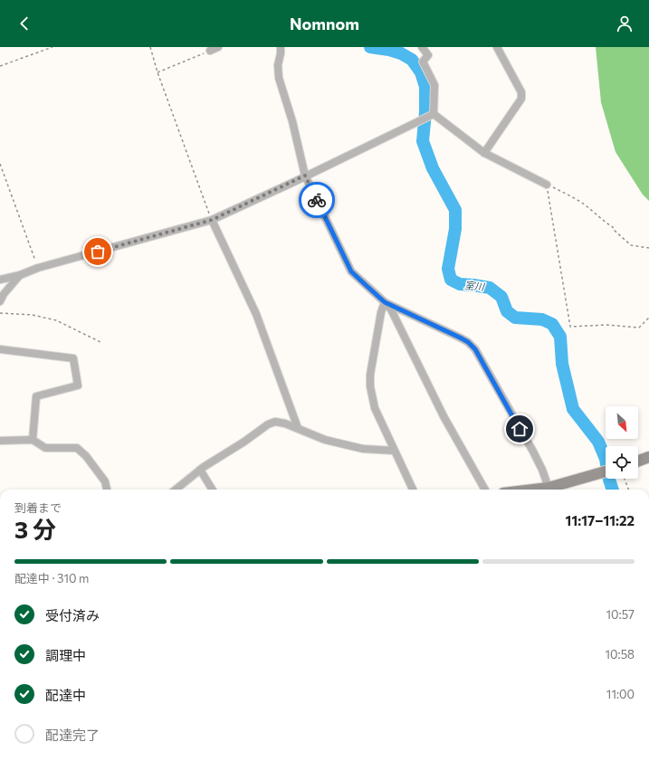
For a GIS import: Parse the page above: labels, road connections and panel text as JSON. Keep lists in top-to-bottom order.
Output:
{
  "water": ["室川"],
  "north": "bottom right",
  "page": {
    "header": "Nomnom",
    "heading": ["3 分", "到着まで", "11:17–11:22"],
    "bar": "配達中 · 310 m",
    "list": [
      ["受付済み", "10:57"],
      ["調理中", "10:58"],
      ["配達中", "11:00"],
      "配達完了"
    ]
  }
}
